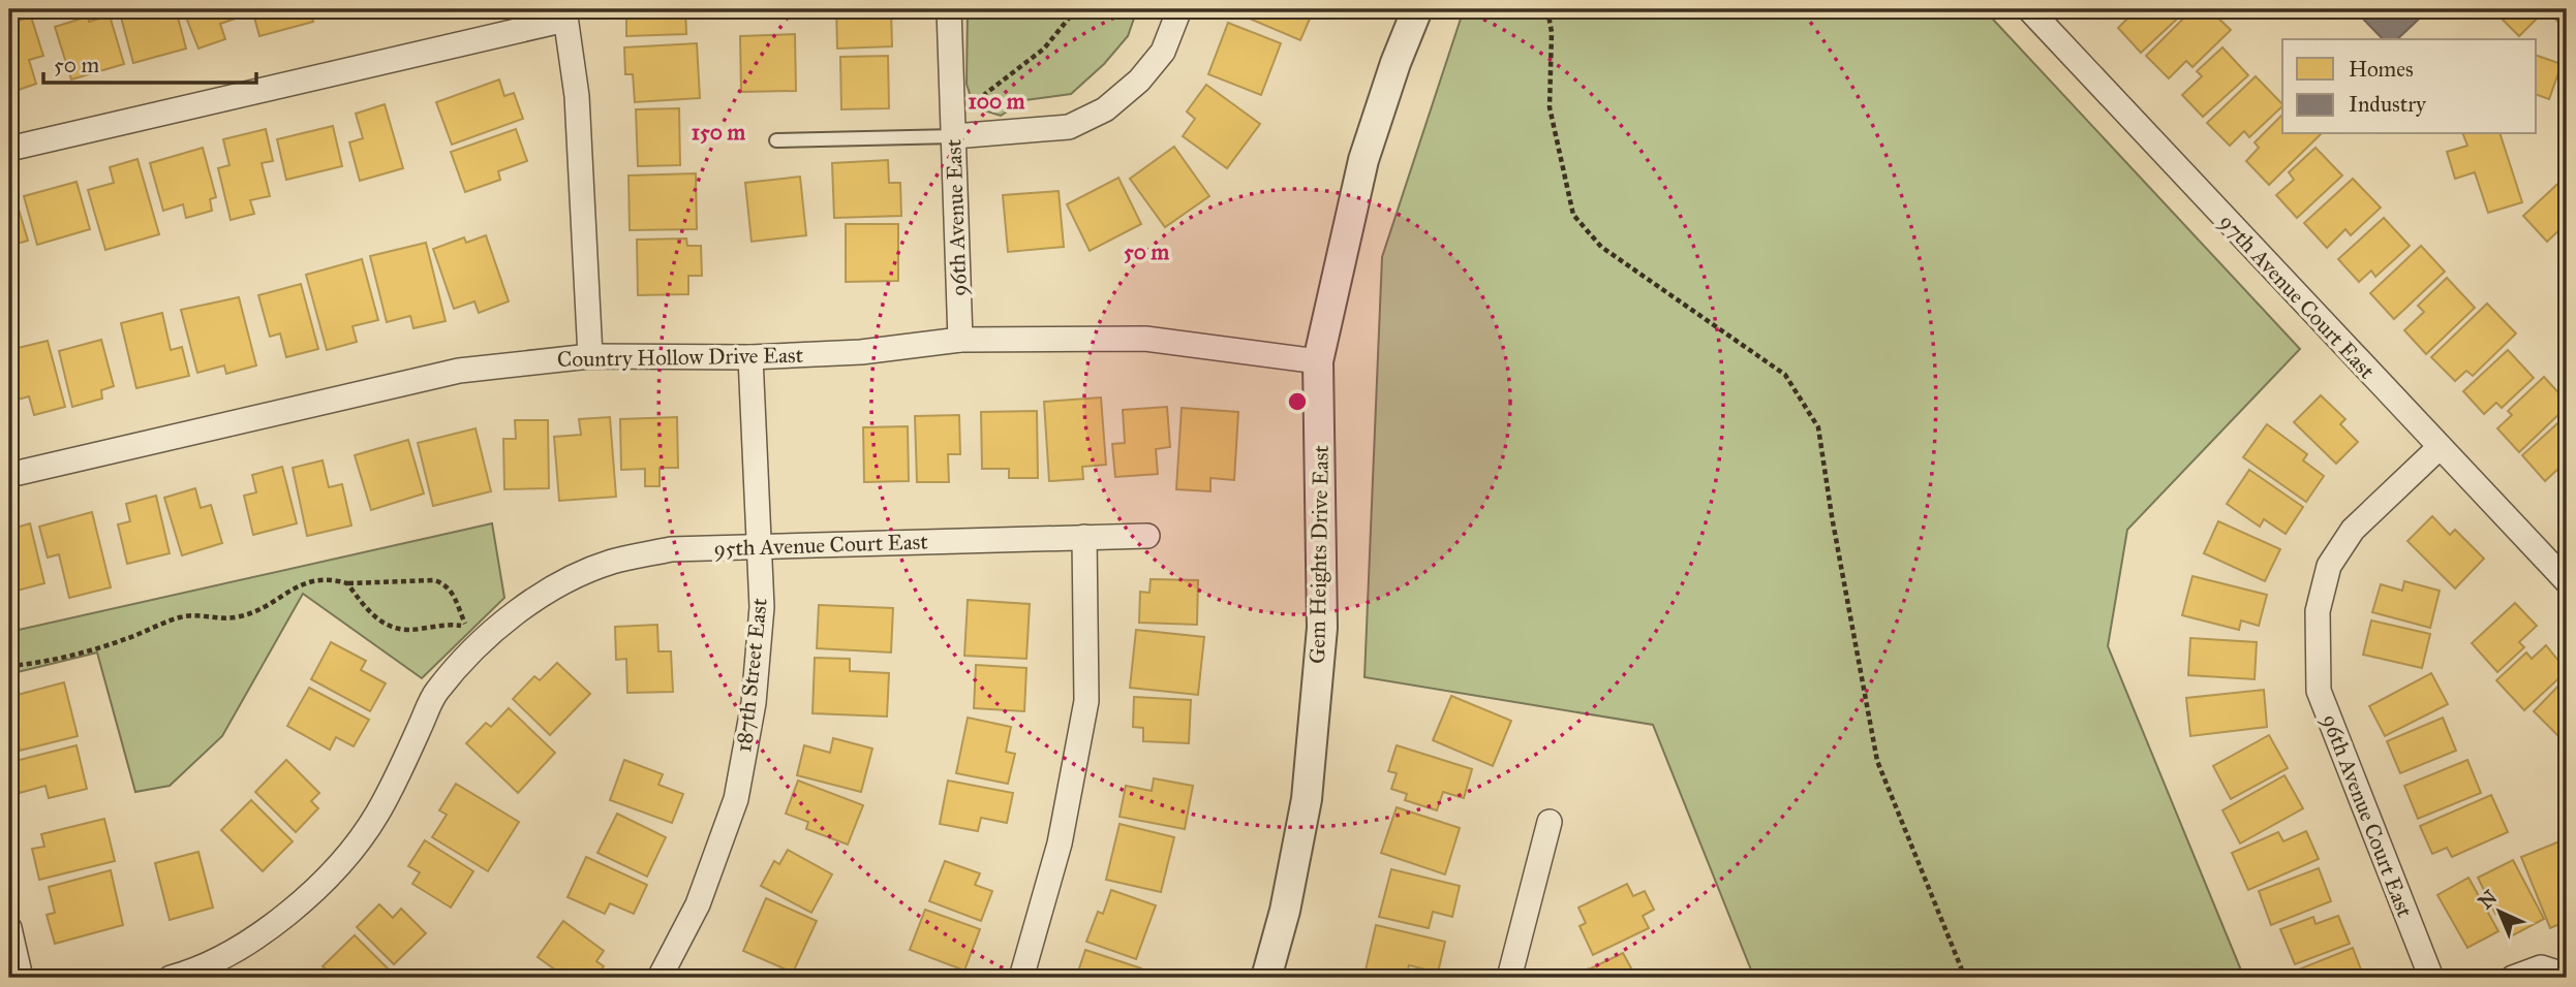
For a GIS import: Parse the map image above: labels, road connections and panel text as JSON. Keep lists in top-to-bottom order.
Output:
{
  "streets": {
    "street": [
      "96th Avenue East",
      "97th Avenue Court East",
      "Country Hollow Drive East",
      "95th Avenue Court East",
      "Gem Heights Drive East",
      "187th Street East",
      "96th Avenue Court East"
    ]
  },
  "crossings": [
    ["96th Avenue East", "Country Hollow Drive East"],
    ["97th Avenue Court East", "96th Avenue Court East"],
    ["Country Hollow Drive East", "Gem Heights Drive East"],
    ["Country Hollow Drive East", "187th Street East"],
    ["95th Avenue Court East", "187th Street East"]
  ],
  "legend": ["Homes", "Industry"],
  "scale_bar": "50 m",
  "north": "top left",
  "rings": ["100 m", "150 m", "50 m"]
}
